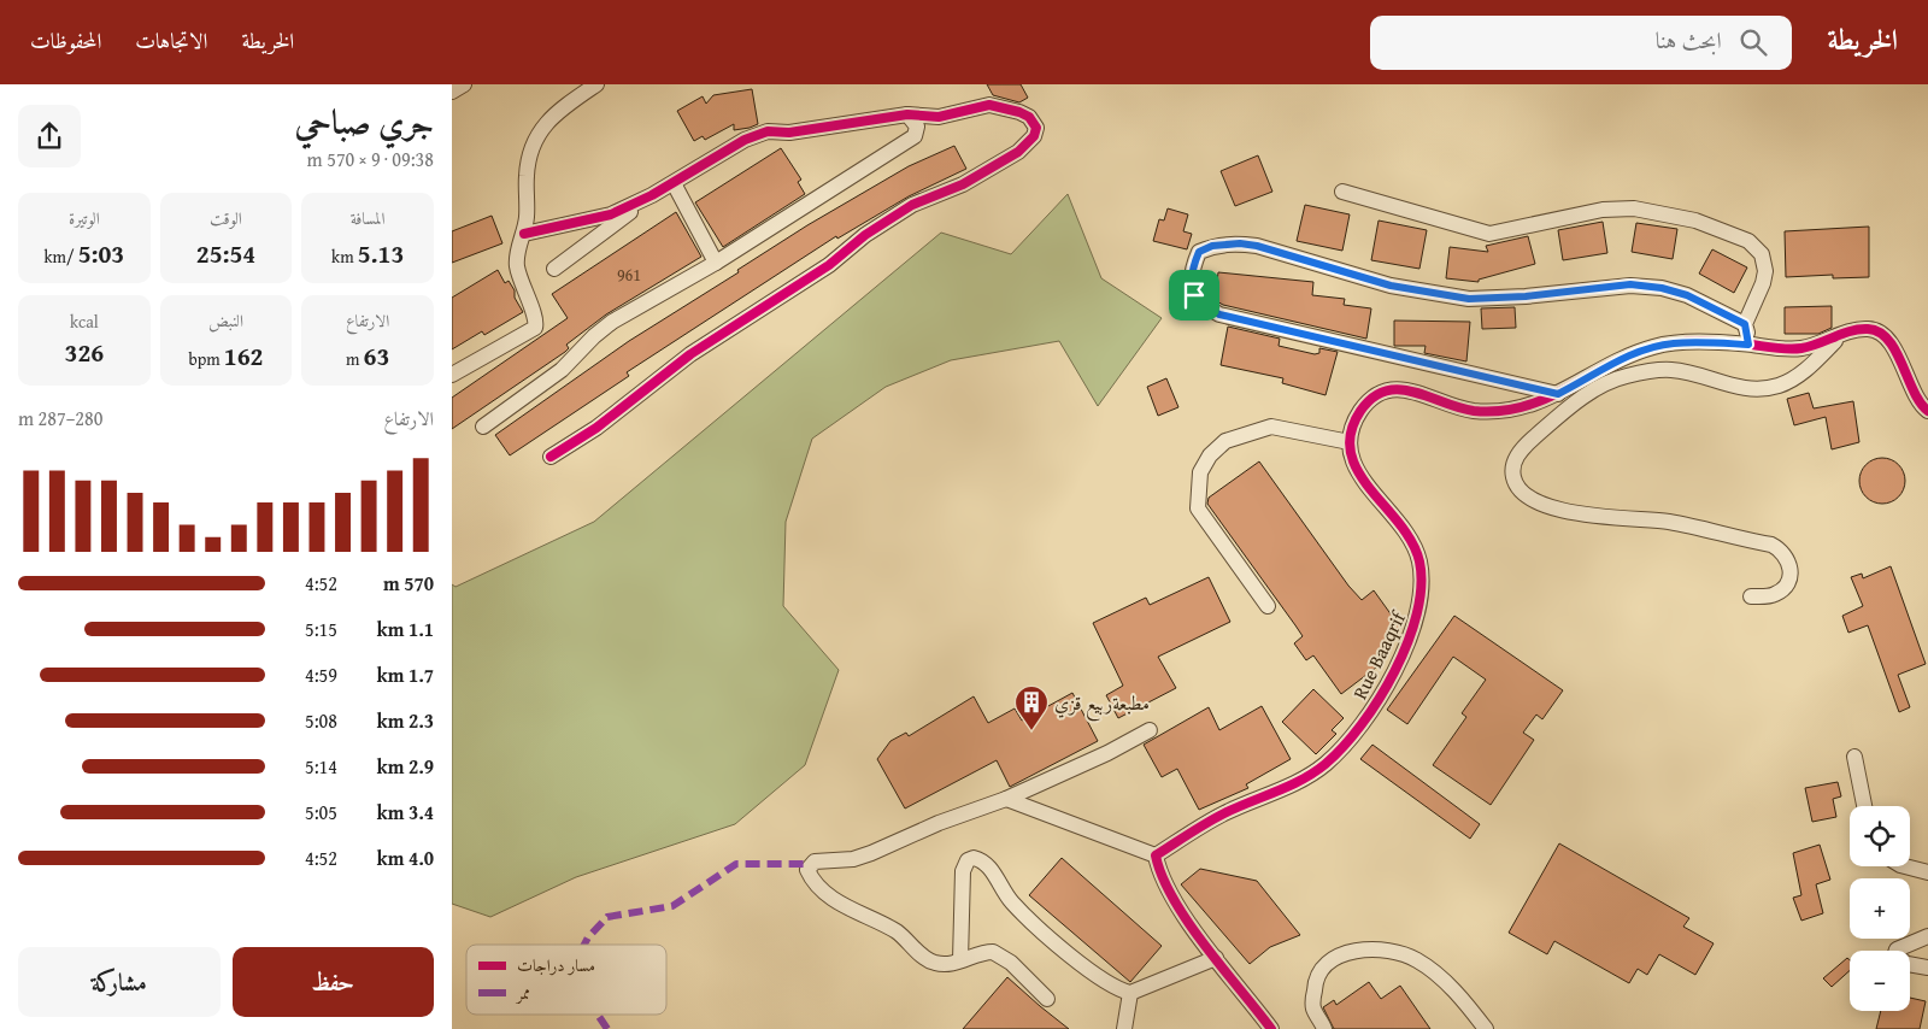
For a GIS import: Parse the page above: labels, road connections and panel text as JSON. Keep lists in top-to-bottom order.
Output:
{
  "streets": {
    "street": ["Rue Baaqrif"]
  },
  "places": {
    "building": ["مطبعةربيع قزي"]
  },
  "house_numbers": ["961"],
  "legend": ["مسار دراجات", "ممر"],
  "page": {
    "header": "الخريطة",
    "search": "ابحث هنا",
    "nav": ["الخريطة", "الاتجاهات", "المحفوظات"],
    "heading": ["جري صباحي", "09:38 · 9 × 570 m"],
    "stats": [
      ["المسافة", "5.13 km"],
      ["الوقت", "25:54"],
      ["الوتيرة", "5:03 /km"],
      ["الارتفاع", "63 m"],
      ["النبض", "162 bpm"],
      ["kcal", "326"]
    ],
    "chart": ["الارتفاع", "280–287 m"],
    "list": [
      {
        "name": "570 m",
        "note": "4:52"
      },
      {
        "name": "1.1 km",
        "note": "5:15"
      },
      {
        "name": "1.7 km",
        "note": "4:59"
      },
      {
        "name": "2.3 km",
        "note": "5:08"
      },
      {
        "name": "2.9 km",
        "note": "5:14"
      },
      {
        "name": "3.4 km",
        "note": "5:05"
      },
      {
        "name": "4.0 km",
        "note": "4:52"
      }
    ],
    "map_buttons": ["+", "−"],
    "buttons": ["حفظ", "مشاركة"]
  }
}
